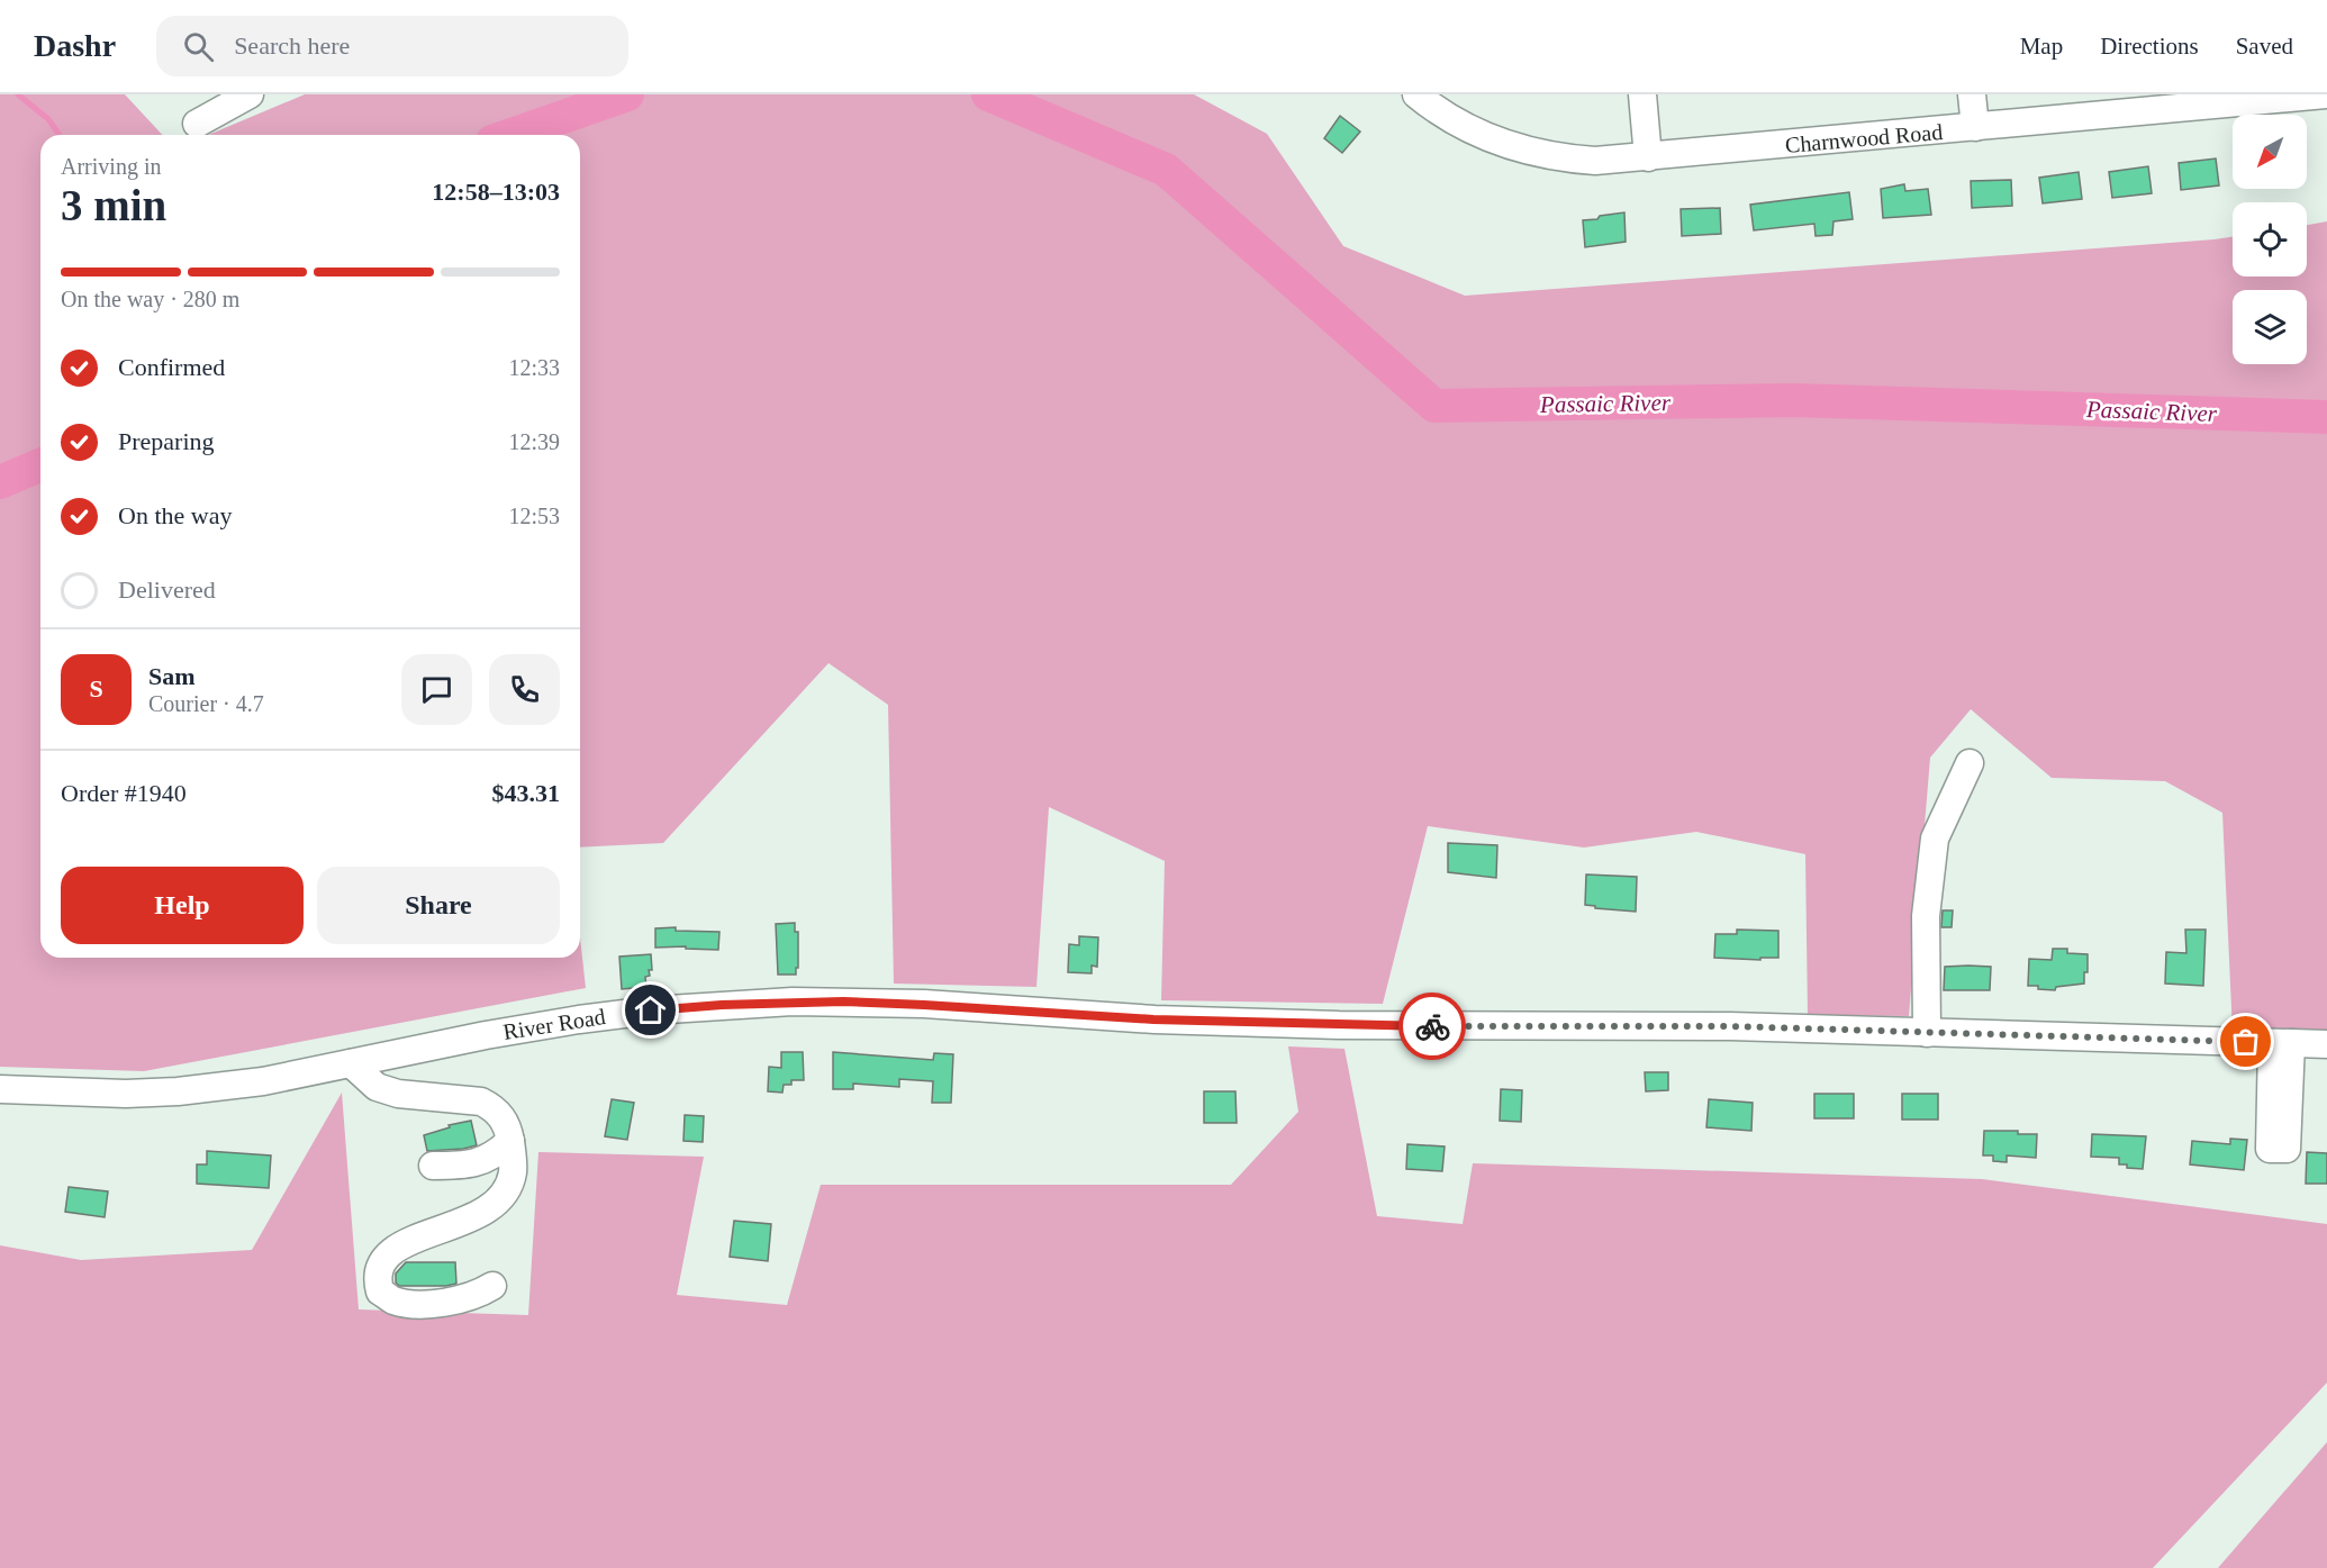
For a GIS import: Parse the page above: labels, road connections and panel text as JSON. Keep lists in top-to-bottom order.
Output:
{
  "streets": {
    "street": ["Charnwood Road", "River Road"]
  },
  "water": ["Passaic River"],
  "north": "bottom left",
  "page": {
    "header": "Dashr",
    "search": "Search here",
    "nav": ["Map", "Directions", "Saved"],
    "heading": ["3 min", "Arriving in", "12:58–13:03"],
    "panel": [
      "Sam",
      "Courier · 4.7",
      "Order #1940",
      "$43.31"
    ],
    "bar": "On the way · 280 m",
    "list": [
      ["Confirmed", "12:33"],
      ["Preparing", "12:39"],
      ["On the way", "12:53"],
      "Delivered"
    ],
    "round": "S",
    "buttons": ["Help", "Share"]
  }
}
